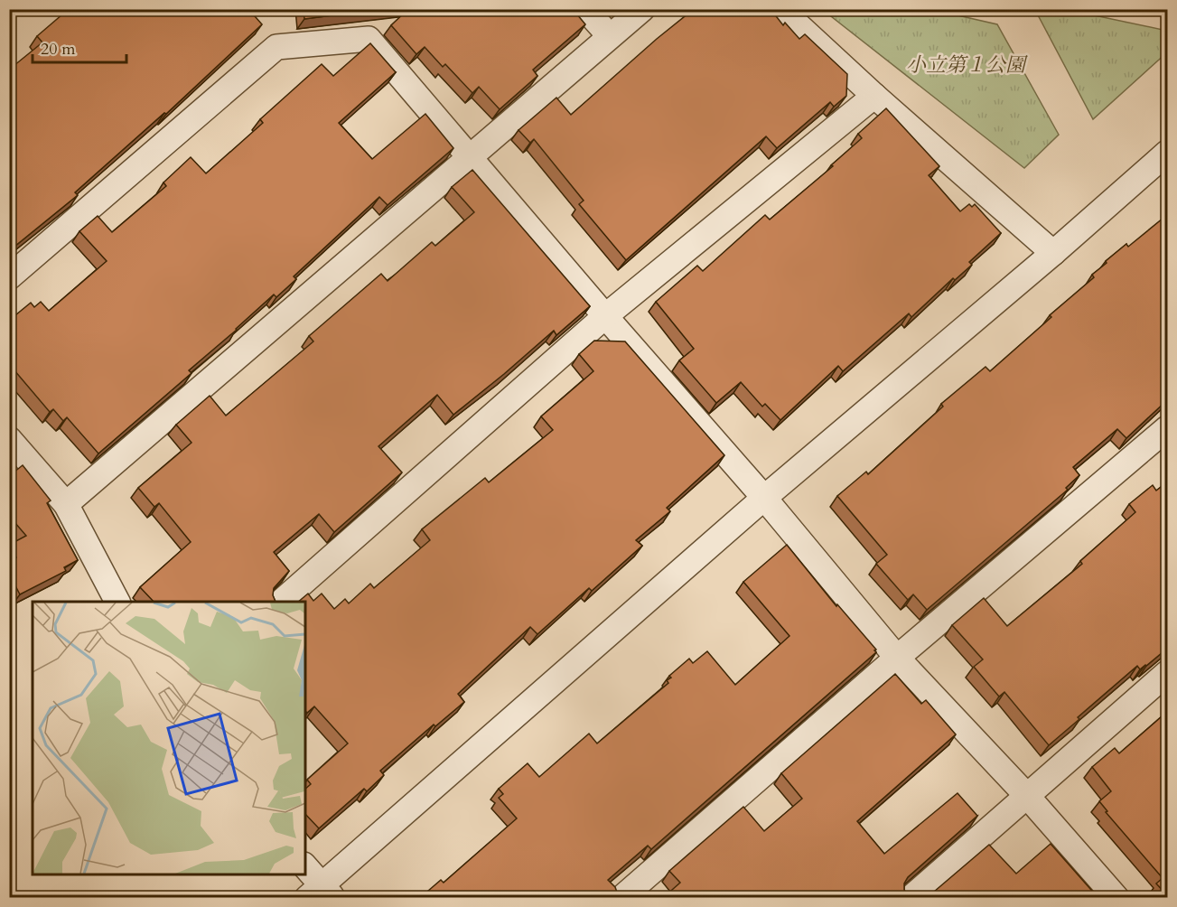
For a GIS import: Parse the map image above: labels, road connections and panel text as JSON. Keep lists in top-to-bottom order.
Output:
{
  "parks": ["小立第１公園"],
  "scale_bar": "20 m"
}
